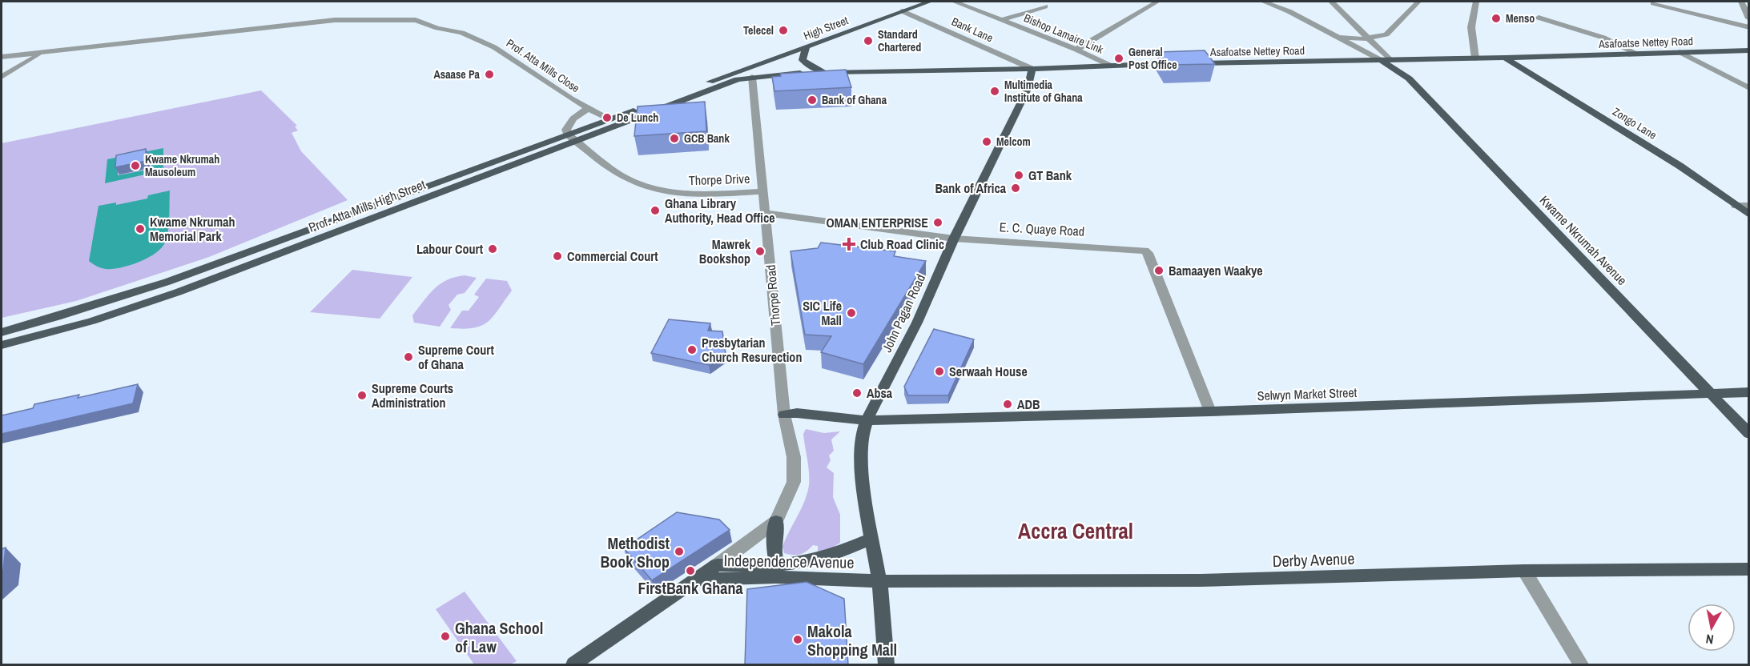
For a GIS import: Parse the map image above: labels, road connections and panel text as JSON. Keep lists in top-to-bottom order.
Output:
{
  "streets": {
    "main road": [
      "High Street",
      "Asafoatse Nettey Road",
      "Zongo Lane",
      "Prof. Atta Mills High Street",
      "Kwame Nkrumah Avenue",
      "John Pagan Road",
      "Selwyn Market Street",
      "Derby Avenue",
      "Independence Avenue"
    ],
    "street": [
      "Bank Lane",
      "Bishop Lamaire Link",
      "Prof. Atta Mills Close",
      "Thorpe Drive",
      "E. C. Quaye Road",
      "Thorpe Road"
    ]
  },
  "crossings": [
    ["High Street", "Bank Lane"],
    ["High Street", "Prof. Atta Mills High Street"],
    ["Bank Lane", "John Pagan Road"],
    ["Asafoatse Nettey Road", "Zongo Lane"],
    ["Asafoatse Nettey Road", "Kwame Nkrumah Avenue"],
    ["Prof. Atta Mills Close", "Prof. Atta Mills High Street"],
    ["Thorpe Drive", "Prof. Atta Mills High Street"],
    ["Thorpe Drive", "Thorpe Road"],
    ["E. C. Quaye Road", "Thorpe Road"],
    ["E. C. Quaye Road", "John Pagan Road"],
    ["E. C. Quaye Road", "Selwyn Market Street"],
    ["Kwame Nkrumah Avenue", "Selwyn Market Street"],
    ["Thorpe Road", "Selwyn Market Street"],
    ["Thorpe Road", "Independence Avenue"],
    ["John Pagan Road", "Selwyn Market Street"],
    ["John Pagan Road", "Derby Avenue"],
    ["John Pagan Road", "Independence Avenue"],
    ["Derby Avenue", "Independence Avenue"]
  ],
  "districts": ["Accra Central"],
  "places": {
    "other": [
      "Menso",
      "Telecel",
      "Standard Chartered",
      "General Post Office",
      "Asaase Pa",
      "Multimedia Institute of Ghana",
      "Bank of Ghana",
      "De Lunch",
      "GCB Bank",
      "Melcom",
      "Kwame Nkrumah Mausoleum",
      "GT Bank",
      "Bank of Africa",
      "Ghana Library Authority, Head Office",
      "OMAN ENTERPRISE",
      "Kwame Nkrumah Memorial Park",
      "Labour Court",
      "Mawrek Bookshop",
      "Commercial Court",
      "Bamaayen Waakye",
      "SIC Life Mall",
      "Presbytarian Church Resurection",
      "Supreme Court of Ghana",
      "Serwaah House",
      "Absa",
      "Supreme Courts Administration",
      "ADB",
      "Methodist Book Shop",
      "FirstBank Ghana",
      "Ghana School of Law",
      "Makola Shopping Mall"
    ],
    "health": ["Club Road Clinic"]
  },
  "north": "bottom"
}
